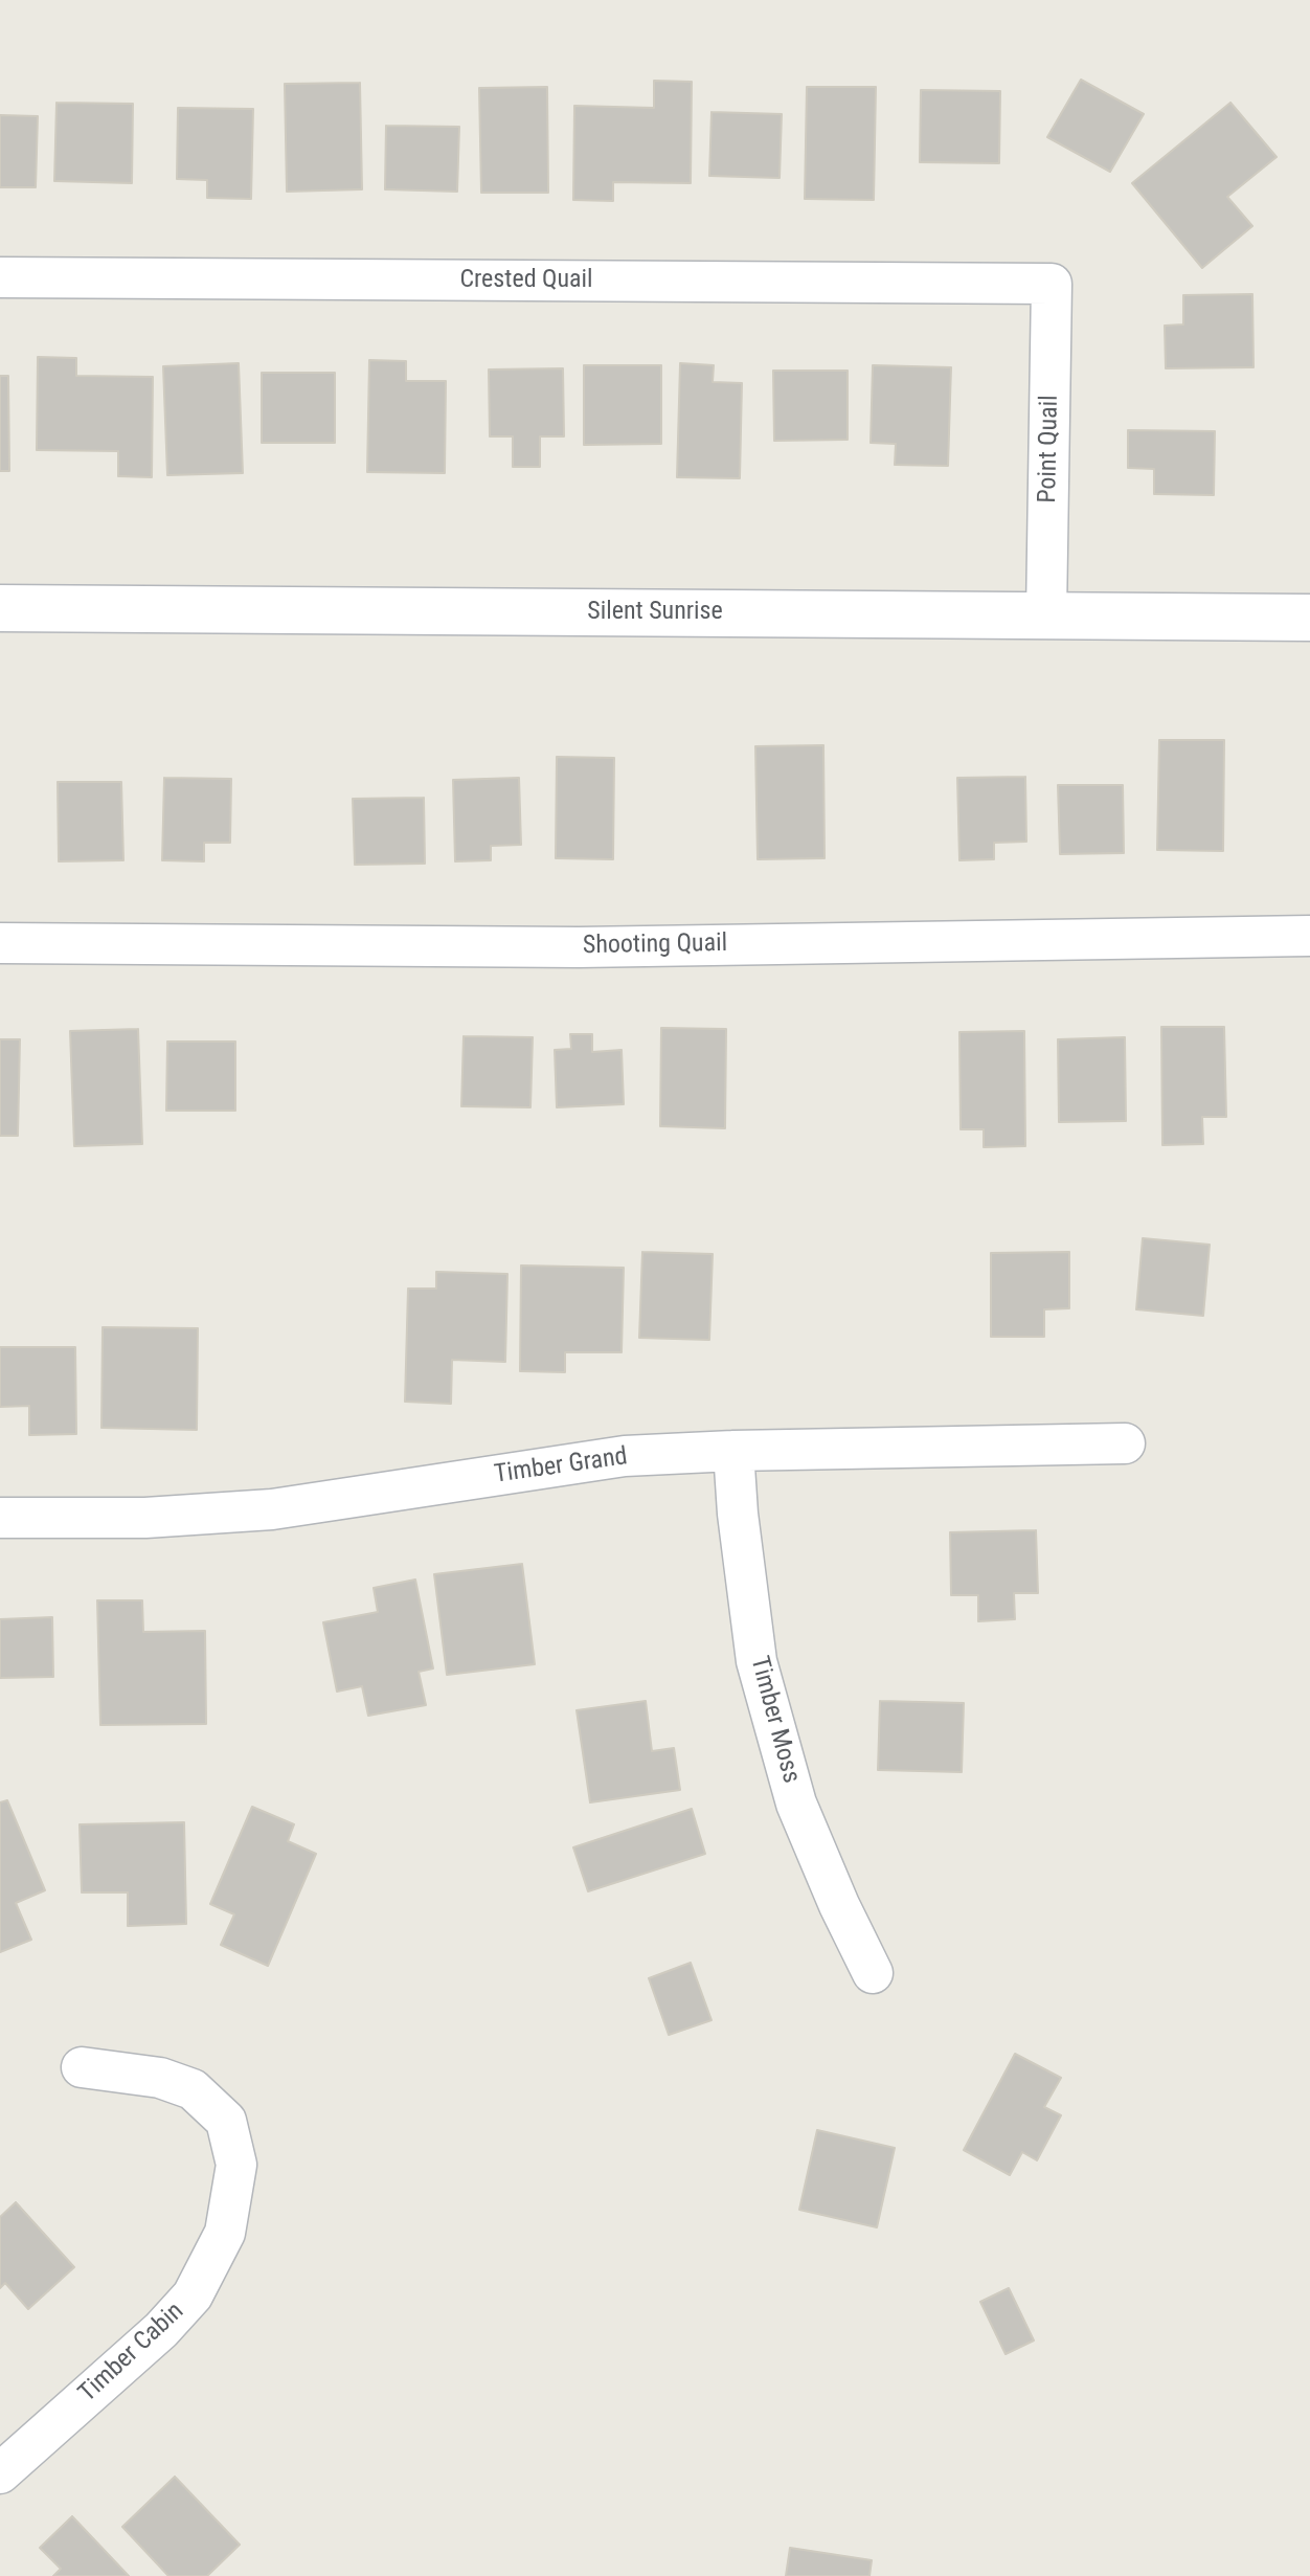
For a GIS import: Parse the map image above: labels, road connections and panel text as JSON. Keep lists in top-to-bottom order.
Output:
{
  "streets": {
    "street": [
      "Crested Quail",
      "Point Quail",
      "Silent Sunrise",
      "Shooting Quail",
      "Timber Grand",
      "Timber Moss",
      "Timber Cabin"
    ]
  },
  "crossings": [
    ["Crested Quail", "Point Quail"],
    ["Point Quail", "Silent Sunrise"],
    ["Timber Grand", "Timber Moss"]
  ]
}
